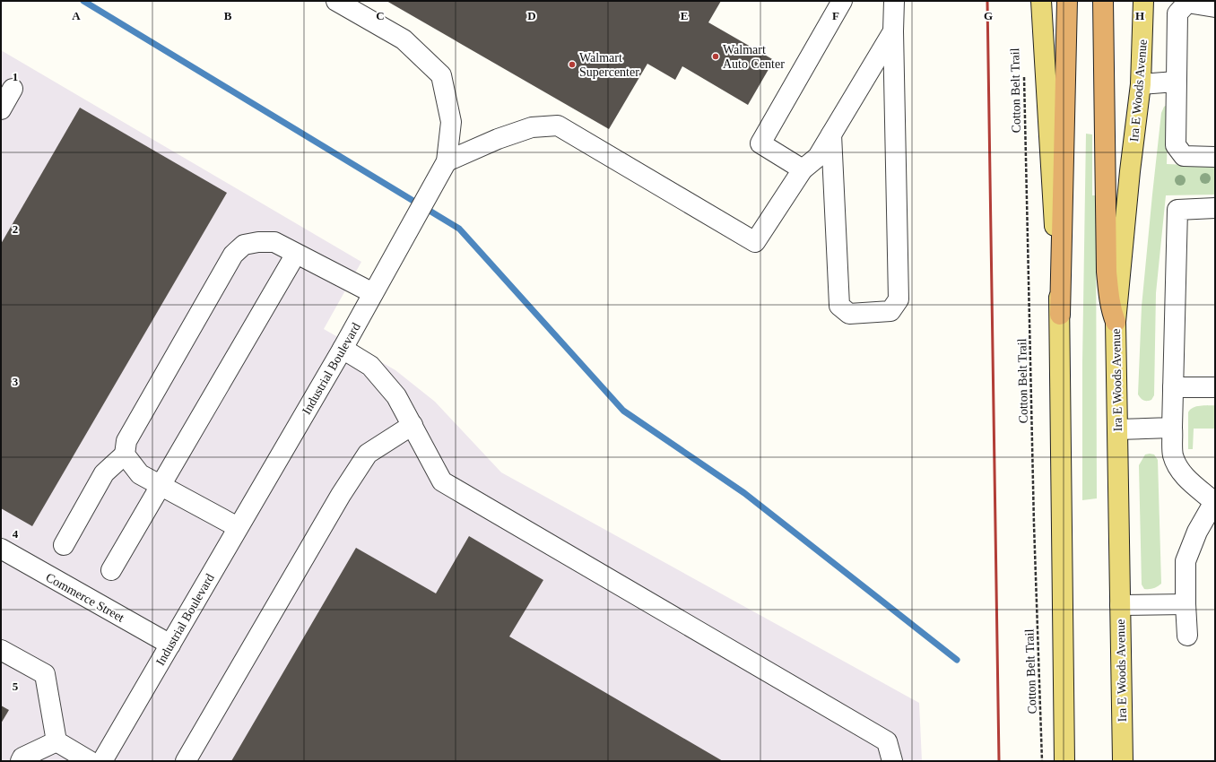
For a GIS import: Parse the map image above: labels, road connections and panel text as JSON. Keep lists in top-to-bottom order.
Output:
{
  "streets": {
    "main road": ["Ira E Woods Avenue"],
    "street": ["Industrial Boulevard", "Commerce Street"],
    "path": ["Cotton Belt Trail"]
  },
  "crossings": [
    ["Industrial Boulevard", "Commerce Street"]
  ],
  "places": ["Walmart Auto Center", "Walmart Supercenter"],
  "grid": {
    "columns": [
      "A",
      "B",
      "C",
      "D",
      "E",
      "F",
      "G",
      "H"
    ],
    "rows": [
      "1",
      "2",
      "3",
      "4",
      "5"
    ]
  }
}
